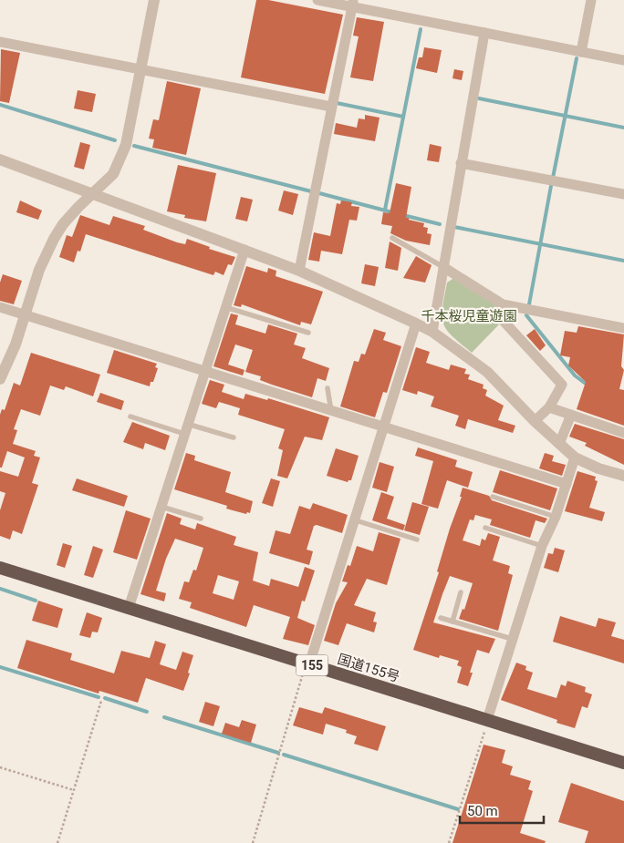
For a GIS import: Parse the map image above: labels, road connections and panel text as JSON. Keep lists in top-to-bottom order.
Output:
{
  "streets": {
    "highway": ["155", "国道155号"]
  },
  "parks": ["千本桜児童遊園"],
  "scale_bar": "50 m"
}
